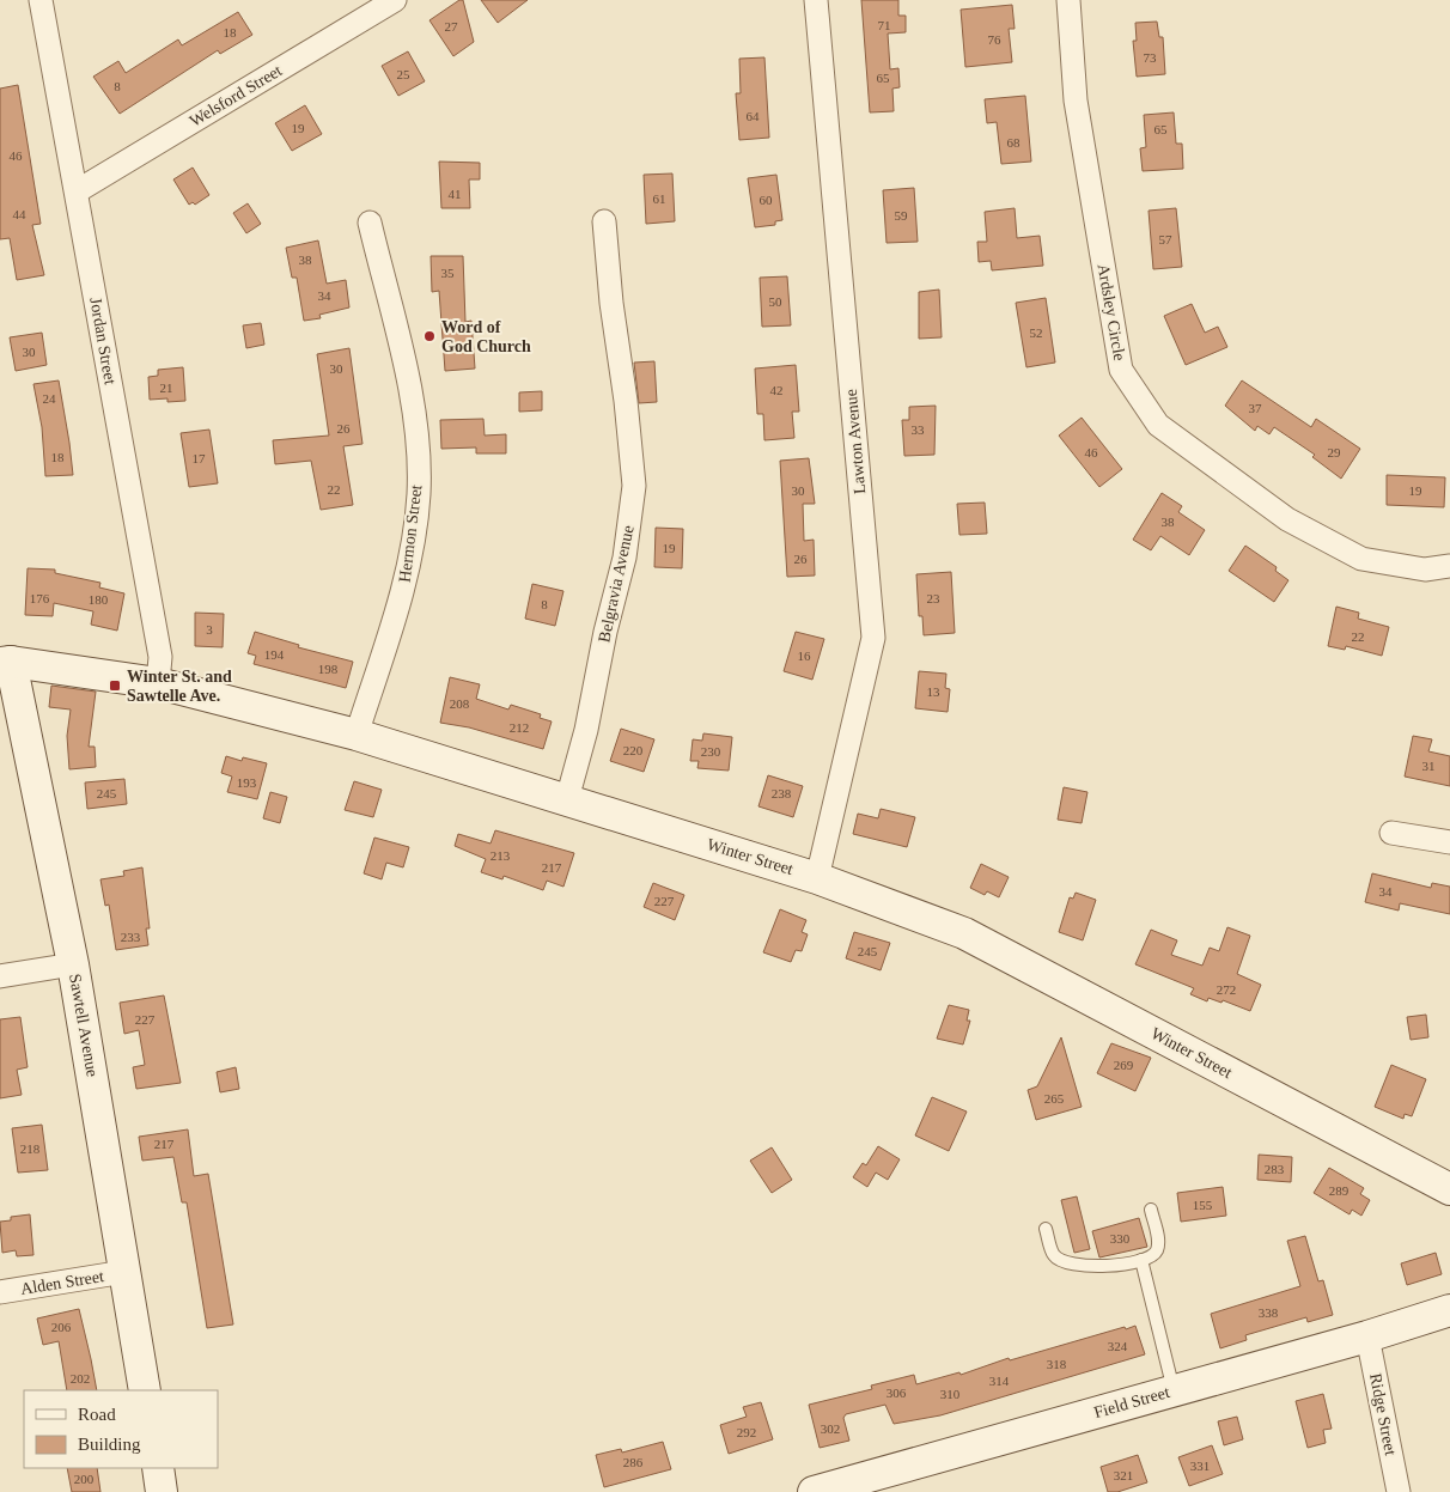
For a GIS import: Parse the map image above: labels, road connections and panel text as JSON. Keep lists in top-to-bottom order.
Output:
{
  "streets": {
    "main road": ["Winter Street", "Sawtell Avenue", "Field Street"],
    "street": [
      "Welsford Street",
      "Ardsley Circle",
      "Jordan Street",
      "Lawton Avenue",
      "Hermon Street",
      "Belgravia Avenue",
      "Alden Street",
      "Ridge Street"
    ]
  },
  "crossings": [
    ["Welsford Street", "Jordan Street"],
    ["Jordan Street", "Winter Street"],
    ["Lawton Avenue", "Winter Street"],
    ["Hermon Street", "Winter Street"],
    ["Belgravia Avenue", "Winter Street"],
    ["Winter Street", "Sawtell Avenue"],
    ["Sawtell Avenue", "Alden Street"],
    ["Field Street", "Ridge Street"]
  ],
  "places": {
    "other": ["Word of God Church"],
    "transit": ["Winter St. and Sawtelle Ave."]
  },
  "house_numbers": [
    "71",
    "27",
    "18",
    "76",
    "73",
    "25",
    "65",
    "8",
    "64",
    "19",
    "65",
    "68",
    "46",
    "41",
    "61",
    "60",
    "44",
    "59",
    "57",
    "38",
    "35",
    "34",
    "50",
    "52",
    "30",
    "30",
    "21",
    "42",
    "24",
    "37",
    "26",
    "33",
    "46",
    "29",
    "18",
    "17",
    "22",
    "30",
    "19",
    "38",
    "19",
    "26",
    "176",
    "23",
    "180",
    "8",
    "3",
    "22",
    "194",
    "16",
    "198",
    "13",
    "208",
    "212",
    "220",
    "230",
    "31",
    "193",
    "245",
    "238",
    "213",
    "217",
    "34",
    "227",
    "233",
    "245",
    "272",
    "227",
    "269",
    "265",
    "217",
    "218",
    "283",
    "289",
    "155",
    "330",
    "338",
    "206",
    "324",
    "318",
    "202",
    "314",
    "306",
    "310",
    "302",
    "292",
    "286",
    "331",
    "321",
    "200"
  ],
  "legend": ["Road", "Building"]
}
